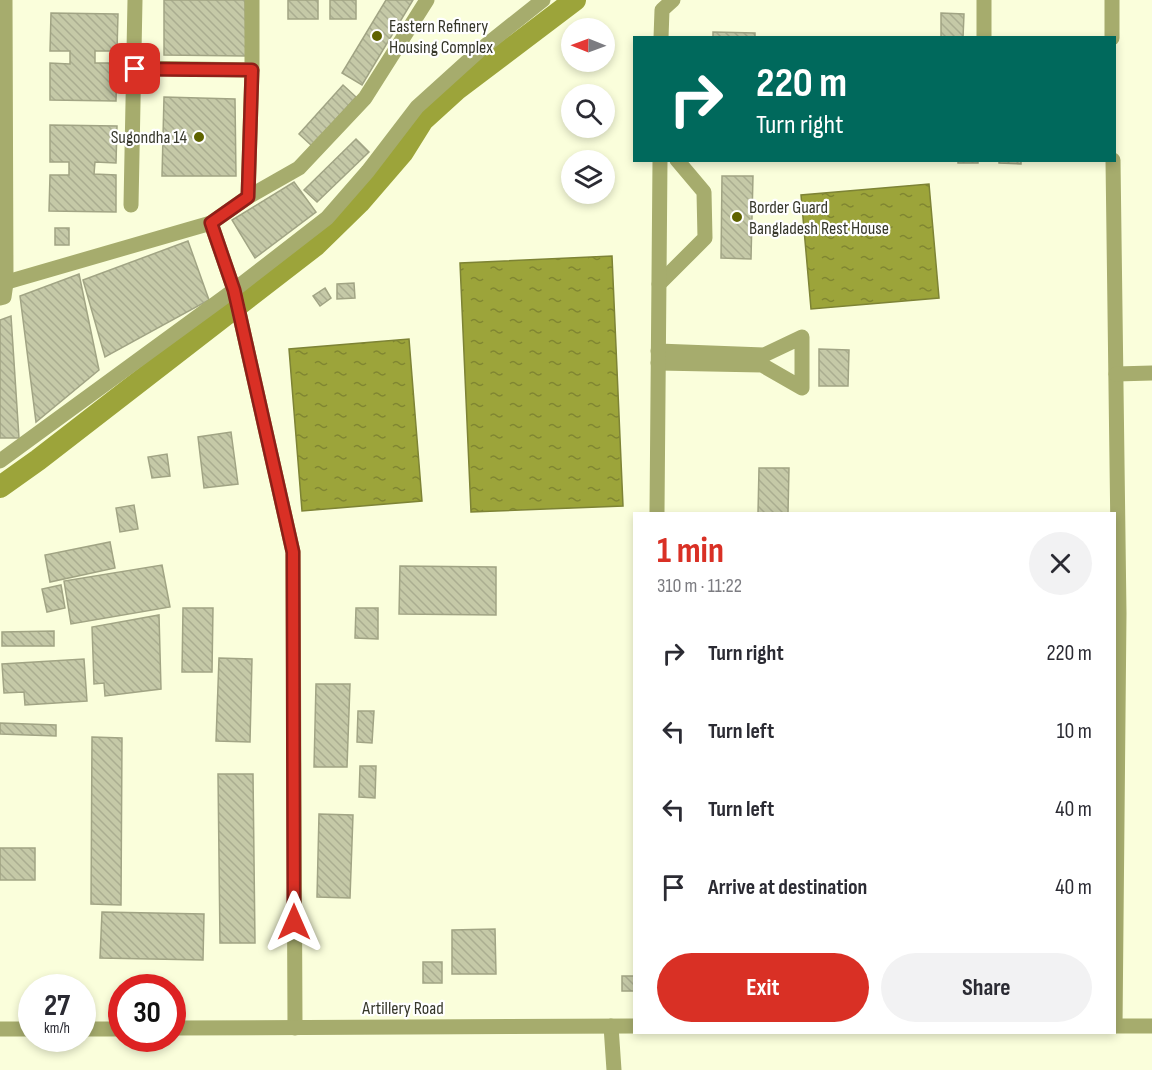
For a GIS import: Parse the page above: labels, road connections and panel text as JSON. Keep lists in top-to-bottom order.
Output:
{
  "streets": {
    "street": ["Artillery Road"]
  },
  "places": ["Eastern Refinery Housing Complex", "Sugondha 14", "Border Guard Bangladesh Rest House"],
  "north": "left",
  "page": {
    "turn": ["220 m", "Turn right"],
    "heading": ["1 min", "310 m · 11:22"],
    "list": [
      {
        "name": "Turn right",
        "value": "220 m"
      },
      {
        "name": "Turn left",
        "value": "10 m"
      },
      {
        "name": "Turn left",
        "value": "40 m"
      },
      {
        "name": "Arrive at destination",
        "value": "40 m"
      }
    ],
    "buttons": ["Exit", "Share"],
    "speed": "27 km/h",
    "limit": "30"
  }
}
